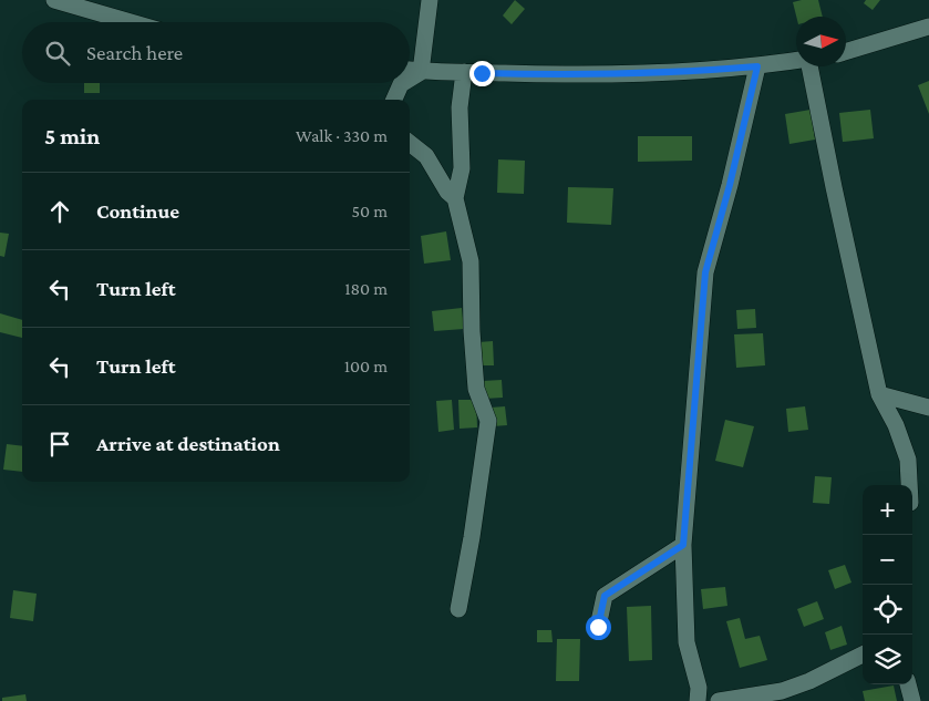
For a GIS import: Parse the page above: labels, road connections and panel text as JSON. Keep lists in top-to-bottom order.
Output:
{
  "north": "right",
  "page": {
    "search": "Search here",
    "heading": ["5 min", "Walk · 330 m"],
    "list": [
      ["Continue", "50 m"],
      ["Turn left", "180 m"],
      ["Turn left", "100 m"],
      "Arrive at destination"
    ],
    "map_buttons": ["+", "−"]
  }
}
